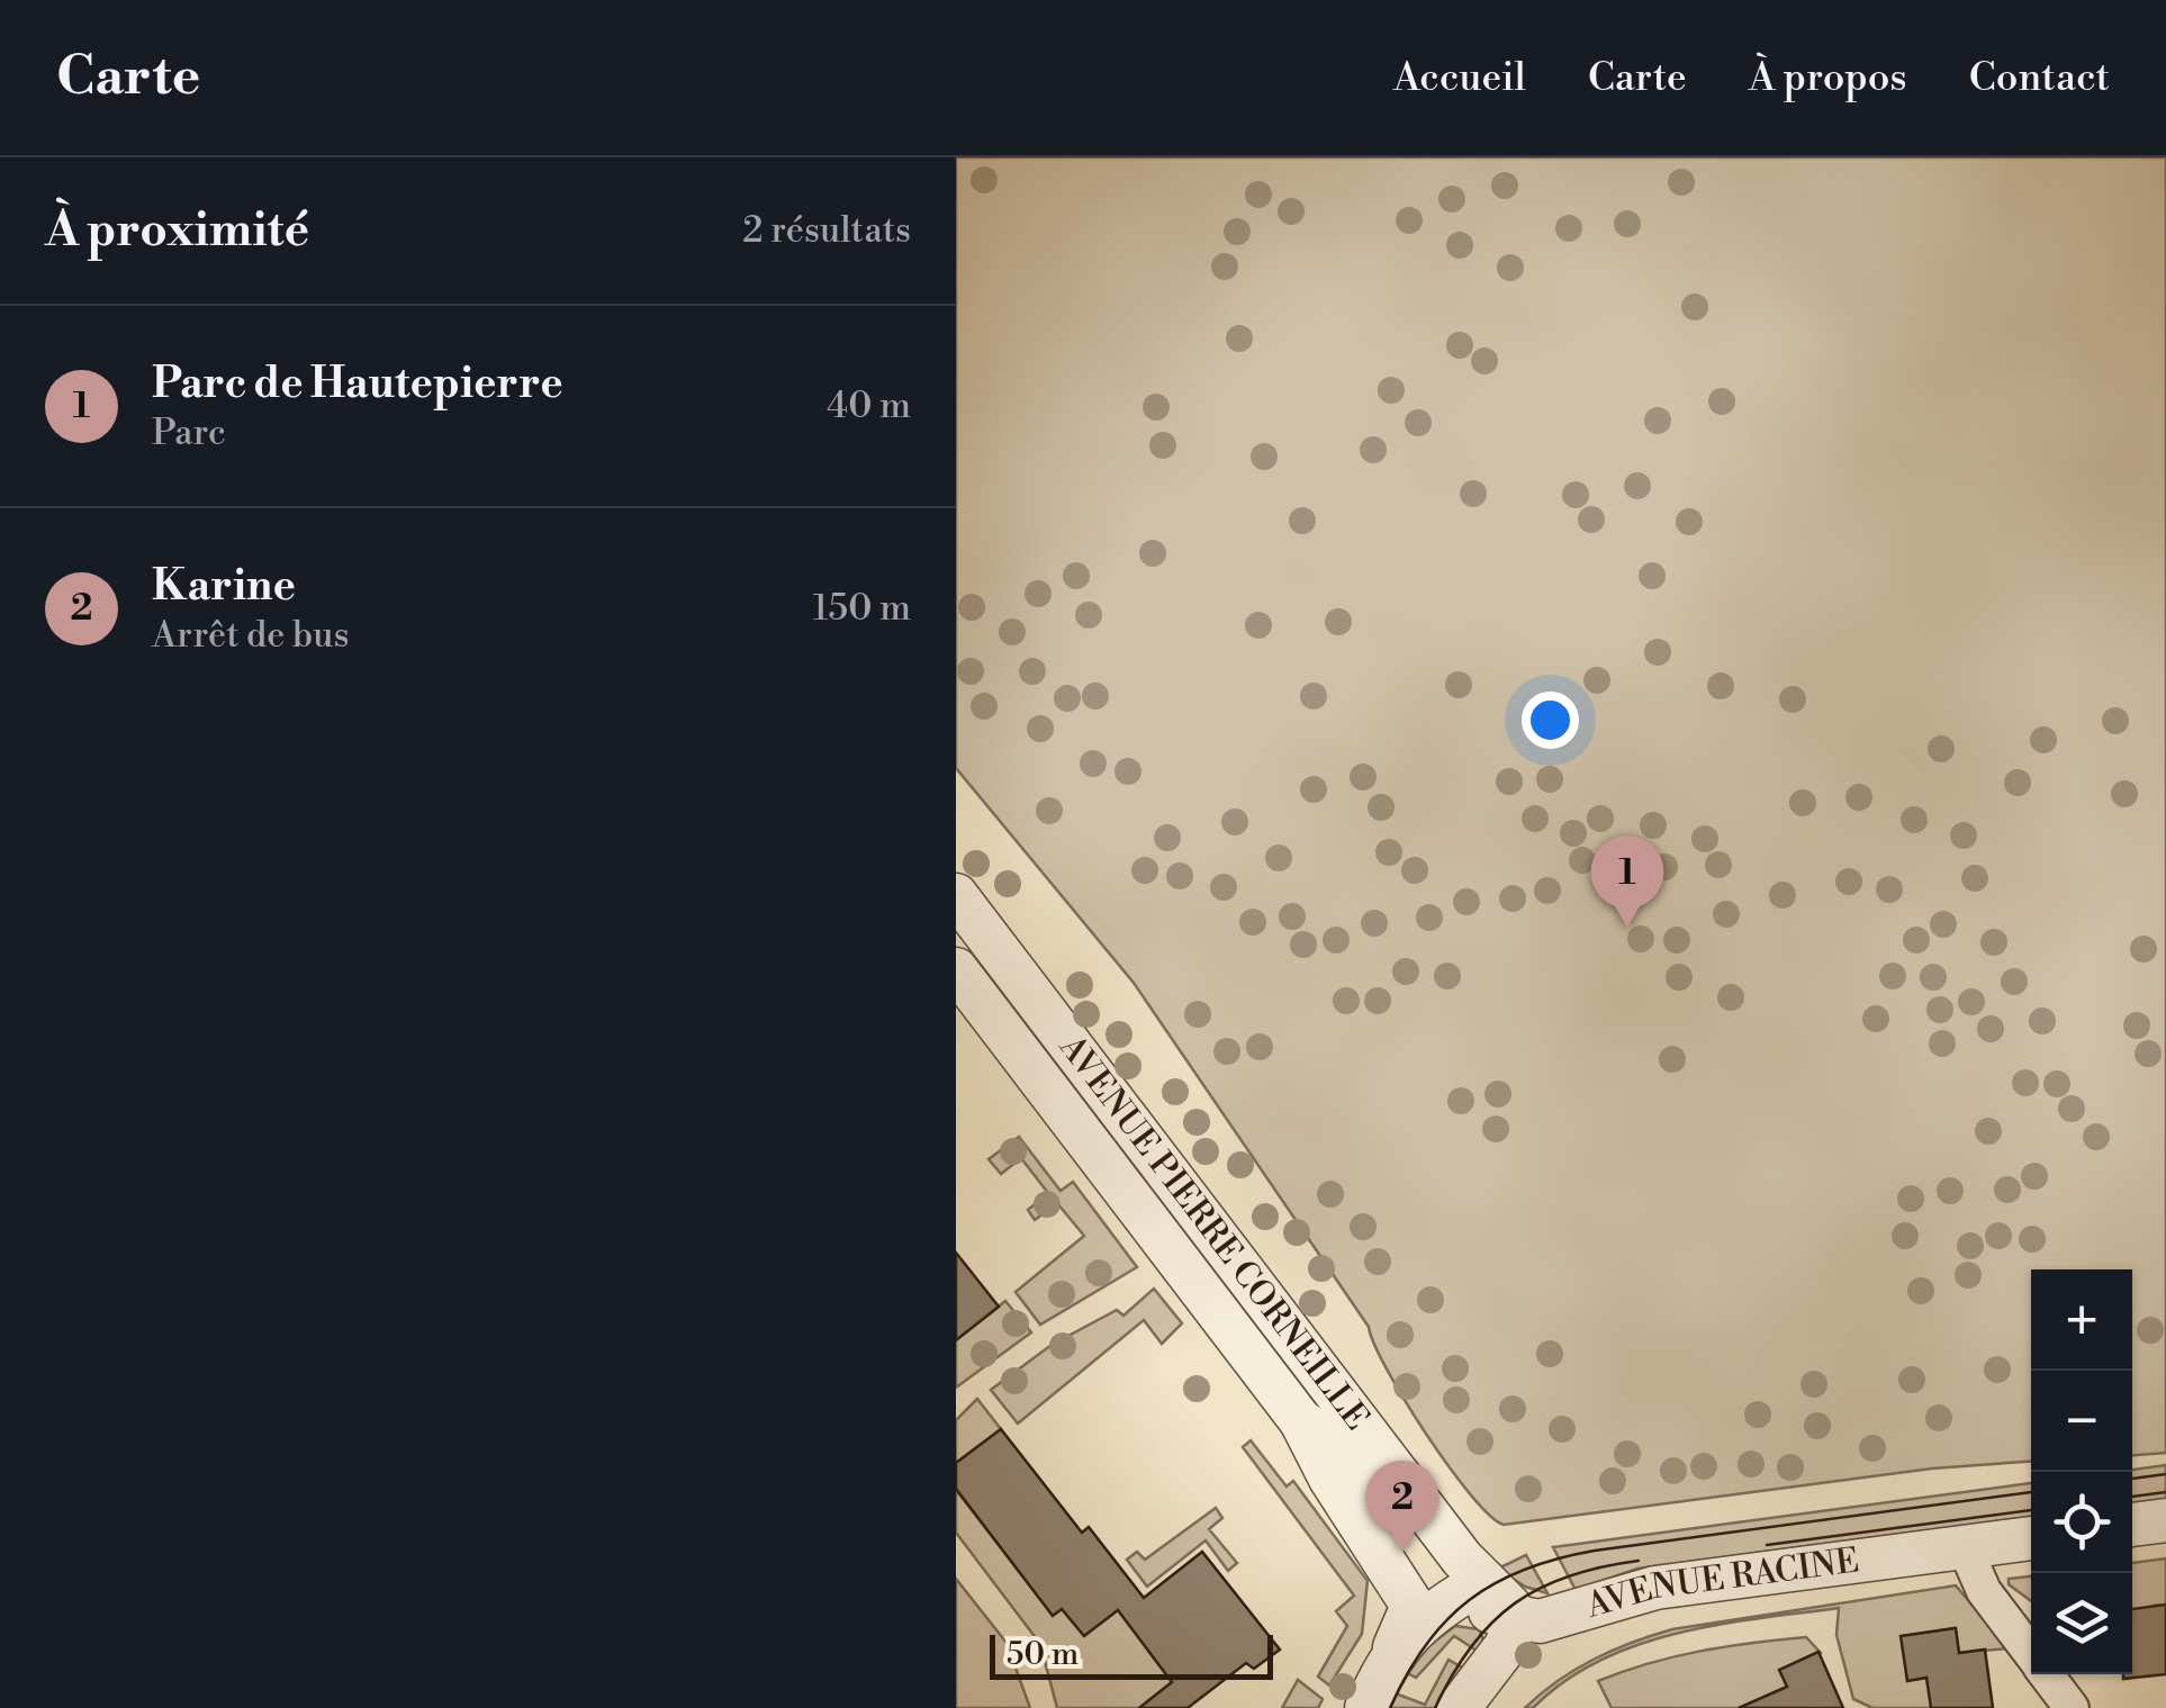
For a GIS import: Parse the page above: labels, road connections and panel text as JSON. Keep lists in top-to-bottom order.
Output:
{
  "streets": {
    "street": ["AVENUE PIERRE CORNEILLE", "AVENUE RACINE"]
  },
  "crossings": [
    ["AVENUE PIERRE CORNEILLE", "AVENUE RACINE"]
  ],
  "scale_bar": "50 m",
  "page": {
    "header": "Carte",
    "nav": [
      "Accueil",
      "Carte",
      "À propos",
      "Contact"
    ],
    "heading": ["À proximité", "2 résultats"],
    "list": [
      {
        "mark": "1",
        "name": "Parc de Hautepierre",
        "note": "Parc",
        "value": "40 m"
      },
      {
        "mark": "2",
        "name": "Karine",
        "note": "Arrêt de bus",
        "value": "150 m"
      }
    ],
    "pins": ["1", "2"],
    "map_buttons": ["+", "−"],
    "scale": "50 m"
  }
}
